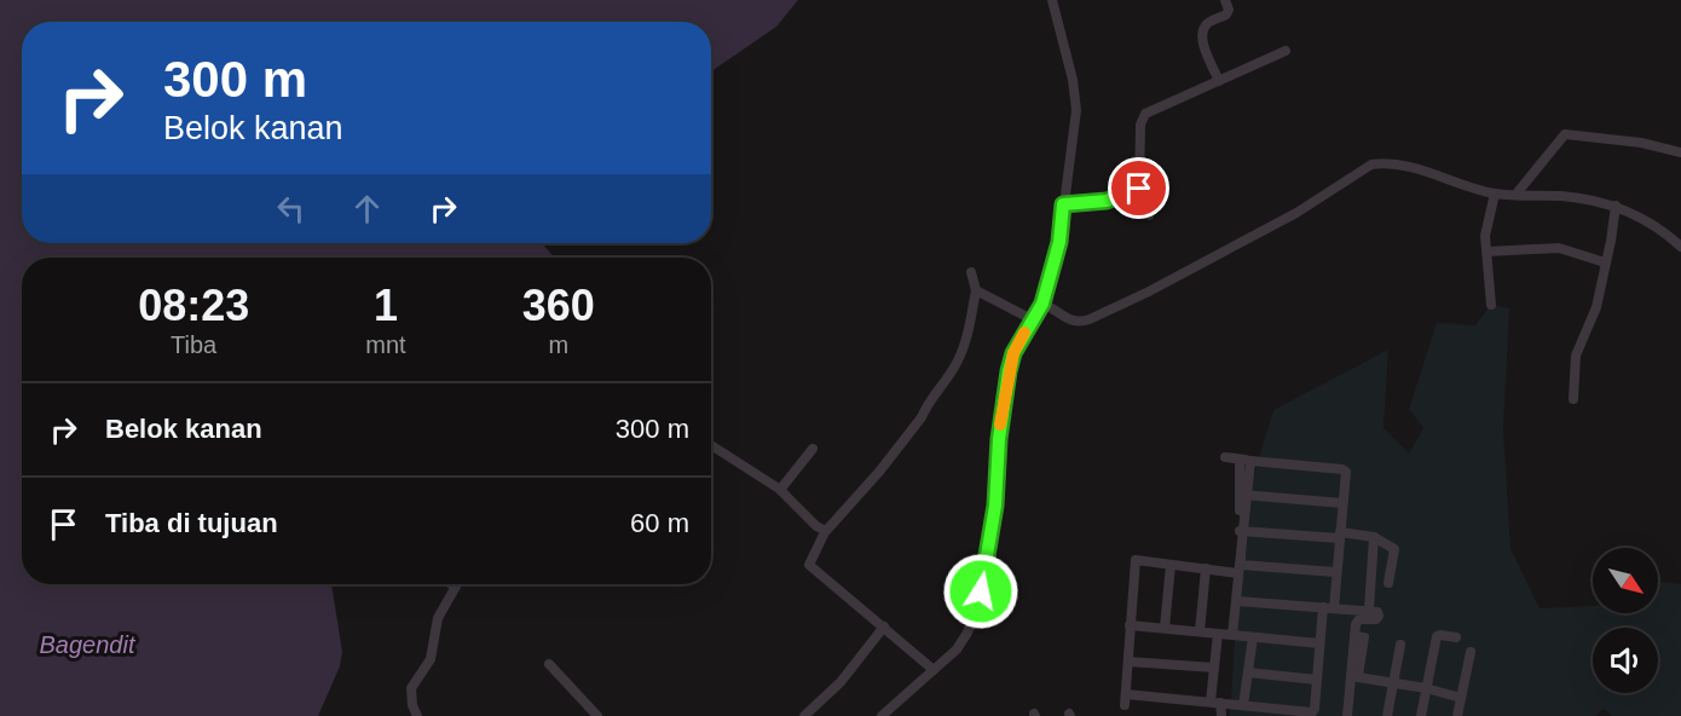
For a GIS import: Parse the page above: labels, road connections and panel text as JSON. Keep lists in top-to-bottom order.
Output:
{
  "water": ["Bagendit"],
  "north": "bottom right",
  "page": {
    "turn": ["300 m", "Belok kanan"],
    "eta": [
      "08:23",
      "Tiba",
      "1",
      "mnt",
      "360",
      "m"
    ],
    "list": [
      {
        "name": "Belok kanan",
        "value": "300 m"
      },
      {
        "name": "Tiba di tujuan",
        "value": "60 m"
      }
    ]
  }
}
